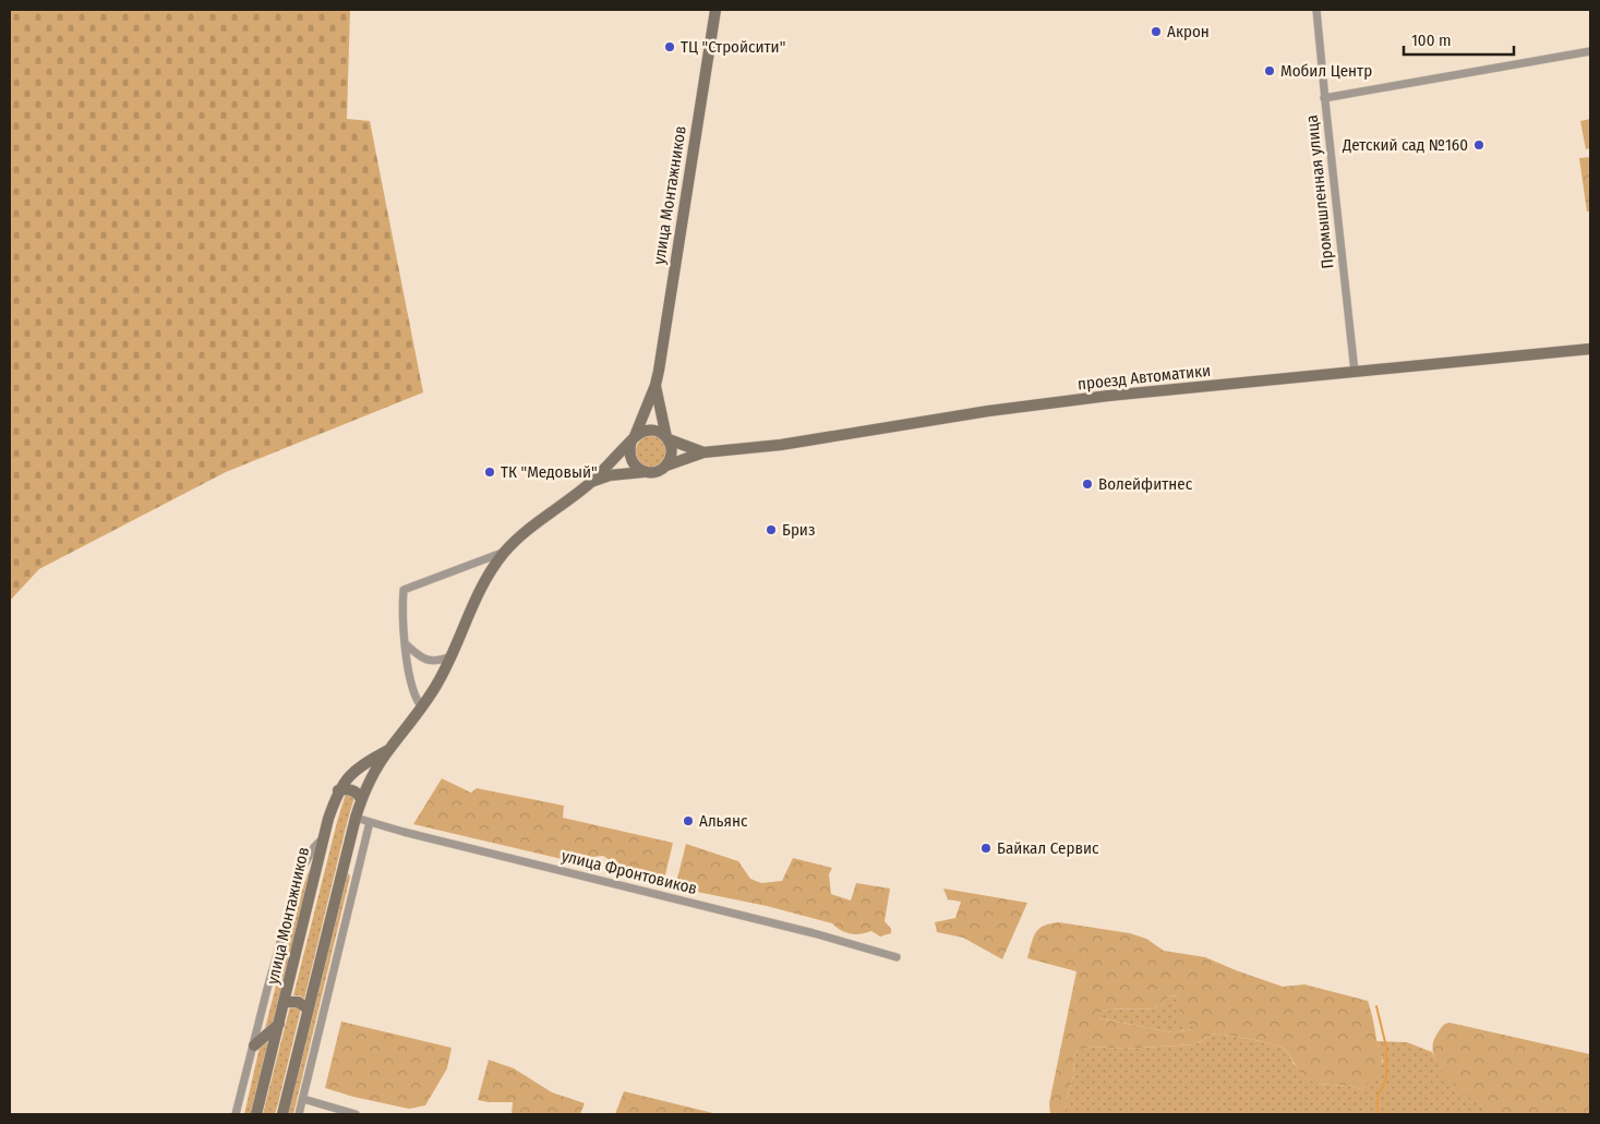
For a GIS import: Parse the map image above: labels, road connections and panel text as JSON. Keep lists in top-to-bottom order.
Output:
{
  "streets": {
    "main road": ["улица Монтажников", "проезд Автоматики"],
    "street": ["Промышленная улица", "улица Фронтовиков"]
  },
  "crossings": [
    ["Промышленная улица", "проезд Автоматики"],
    ["улица Монтажников", "проезд Автоматики"],
    ["улица Монтажников", "улица Фронтовиков"]
  ],
  "places": [
    "Акрон",
    "ТЦ \"Стройсити\"",
    "Мобил Центр",
    "Детский сад №160",
    "ТК \"Медовый\"",
    "Волейфитнес",
    "Бриз",
    "Альянс",
    "Байкал Сервис"
  ],
  "scale_bar": "100 m"
}
